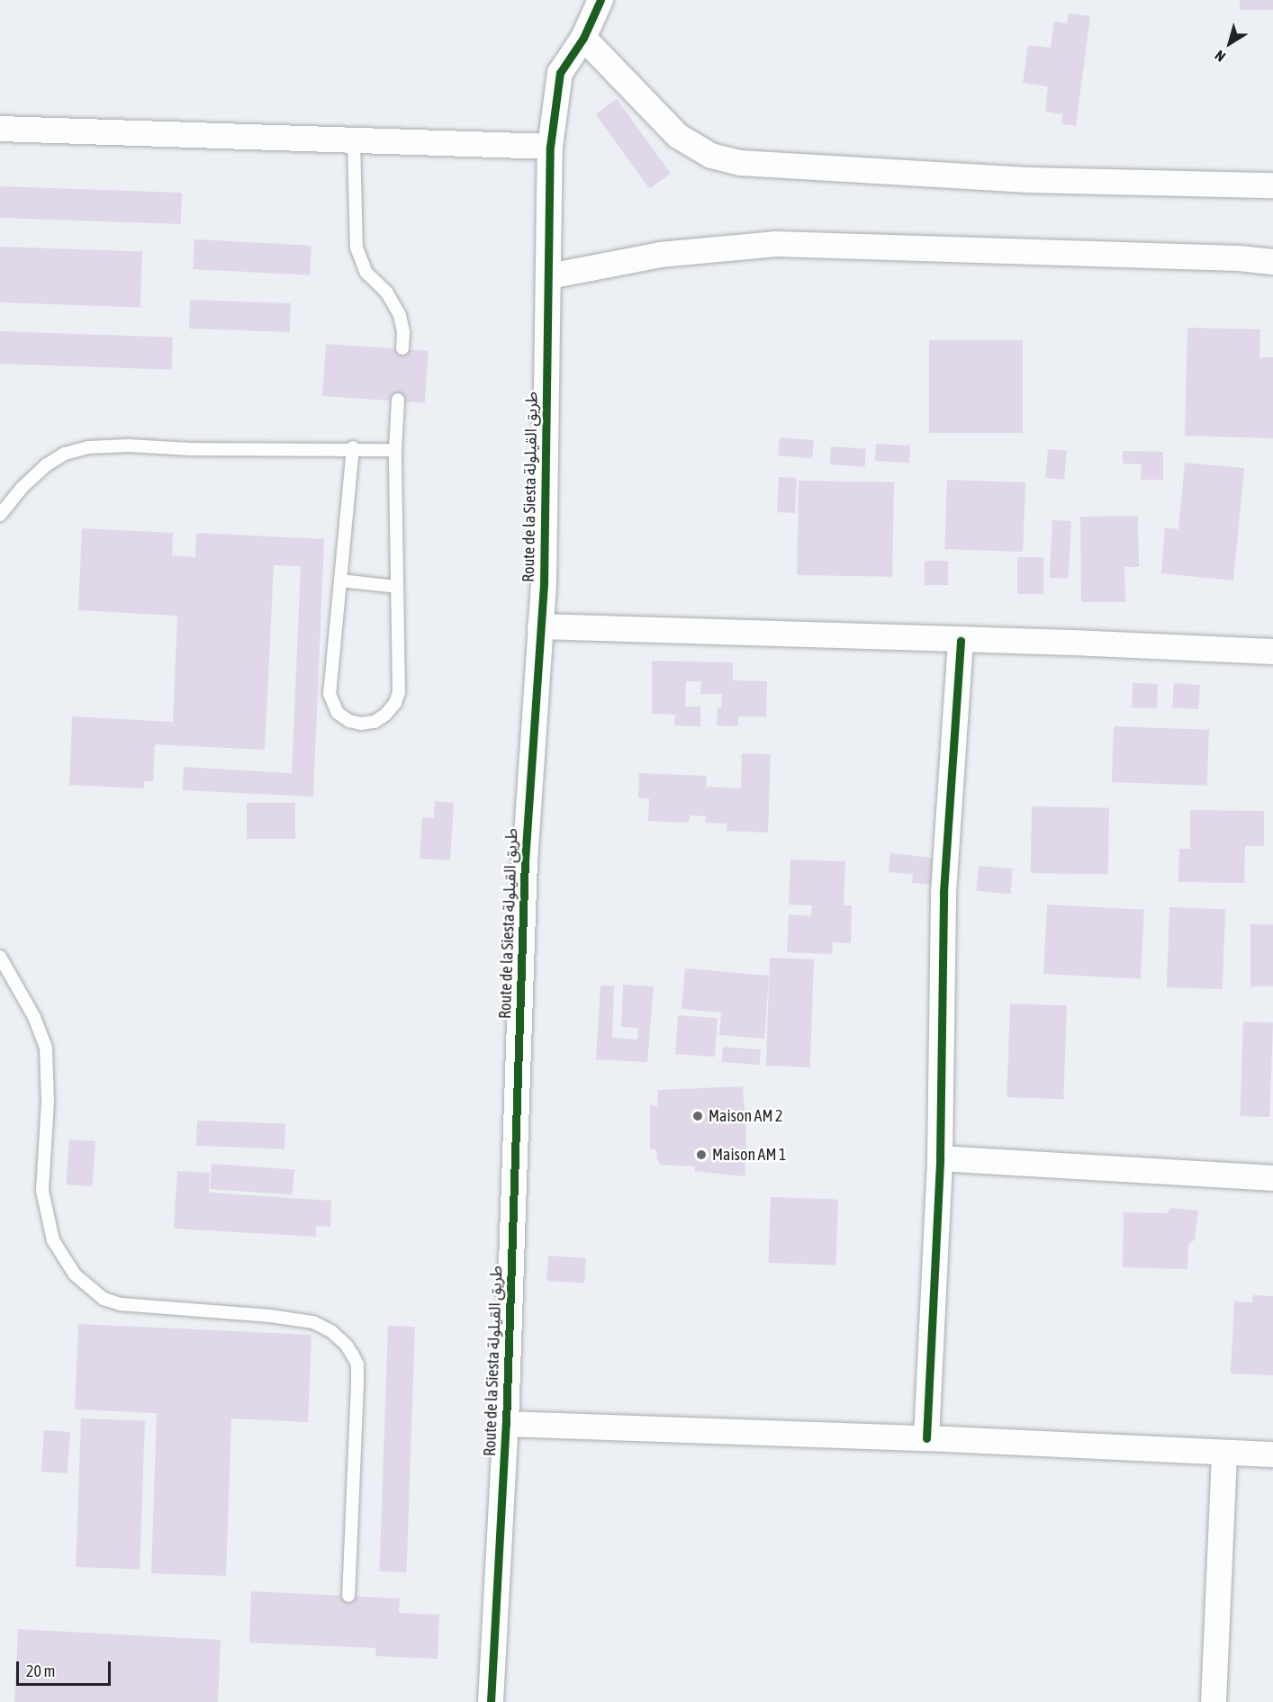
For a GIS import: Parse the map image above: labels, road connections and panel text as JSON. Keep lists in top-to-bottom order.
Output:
{
  "streets": {
    "street": ["Route de la Siesta طريق القيلولة"]
  },
  "places": ["Maison AM 2", "Maison AM 1"],
  "scale_bar": "20 m",
  "north": "bottom left"
}
